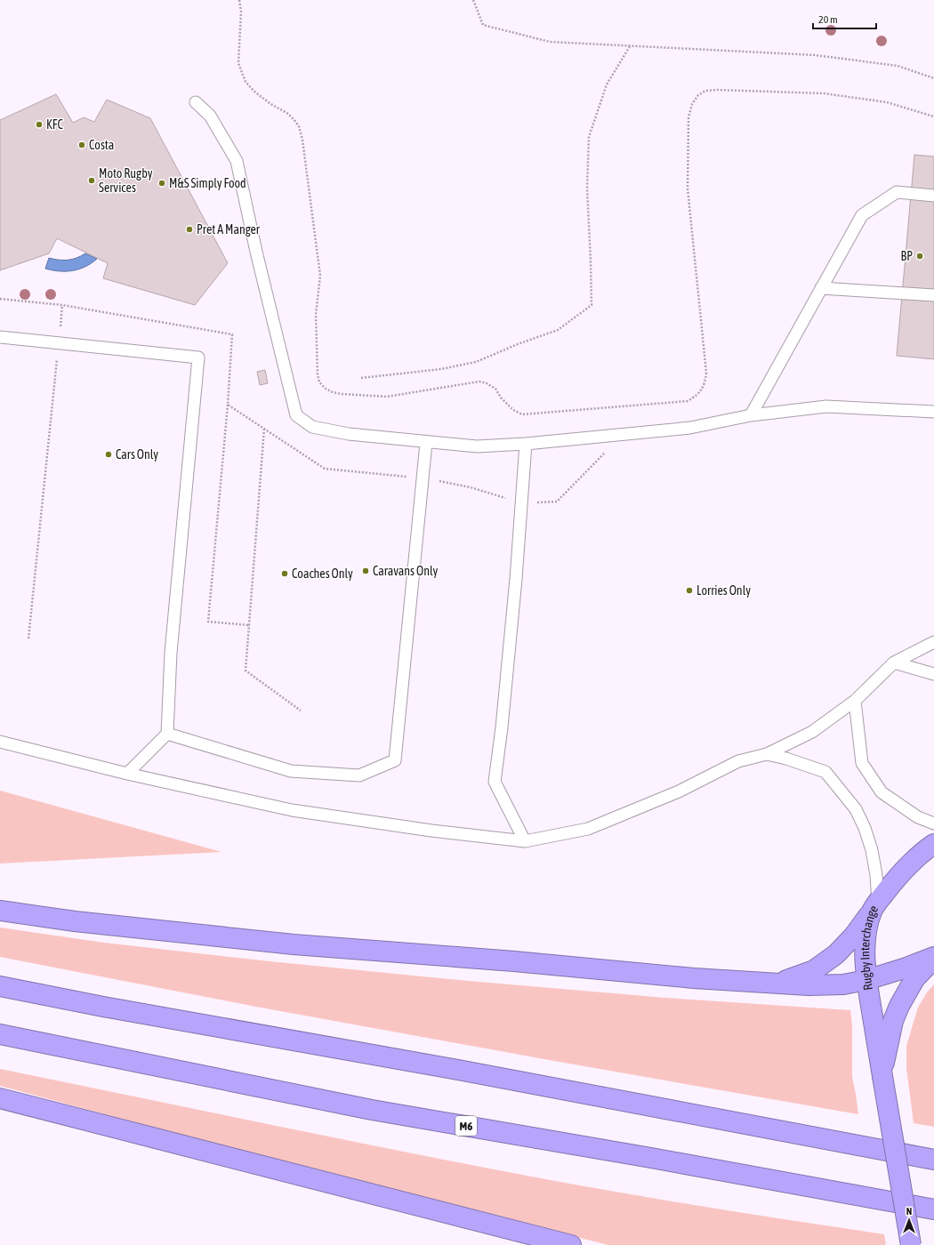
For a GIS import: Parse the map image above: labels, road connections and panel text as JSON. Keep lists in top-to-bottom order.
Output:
{
  "streets": {
    "highway": ["Rugby Interchange", "M6"]
  },
  "places": [
    "KFC",
    "Costa",
    "Moto Rugby Services",
    "M&S Simply Food",
    "Pret A Manger",
    "BP",
    "Cars Only",
    "Caravans Only",
    "Coaches Only",
    "Lorries Only"
  ],
  "scale_bar": "20 m",
  "north": "top"
}
